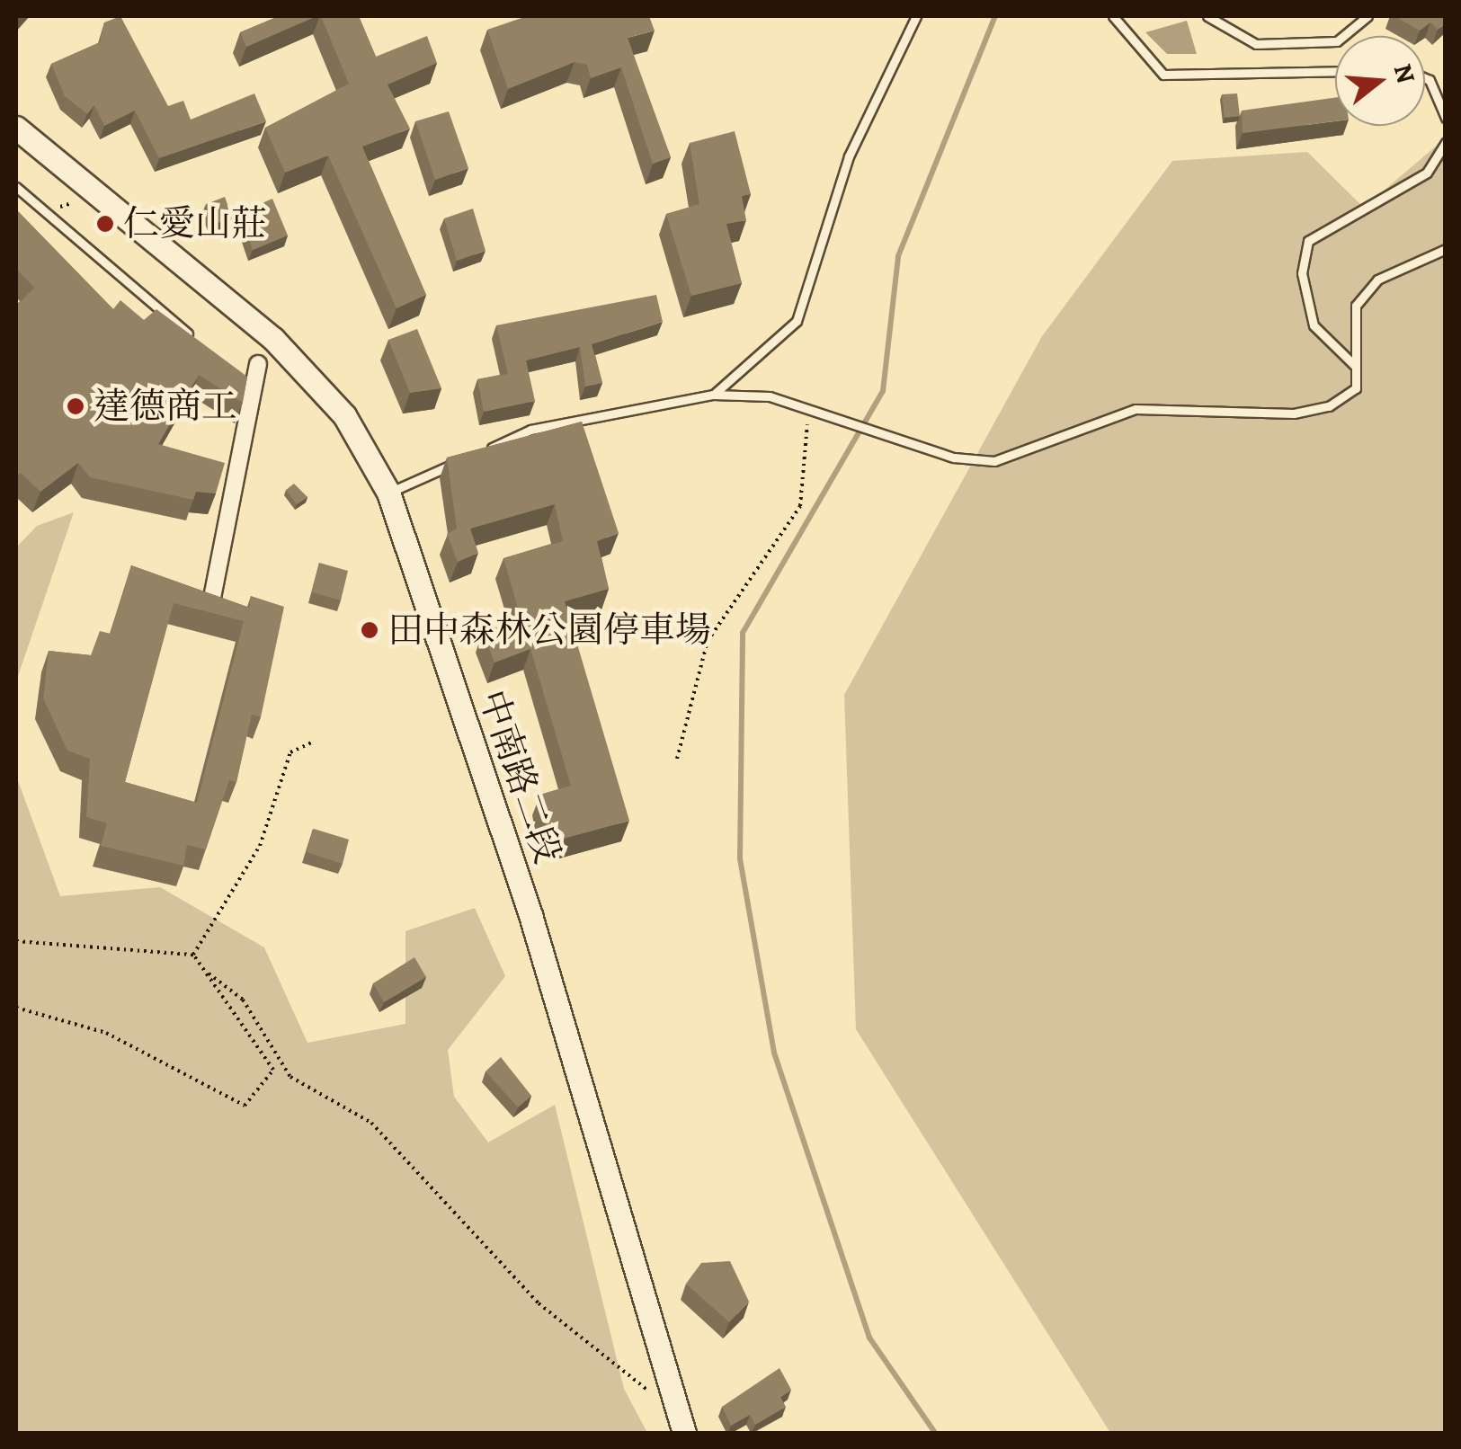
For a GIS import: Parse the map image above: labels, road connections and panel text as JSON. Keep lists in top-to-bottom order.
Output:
{
  "streets": {
    "main road": ["中南路二段"]
  },
  "places": ["仁愛山莊", "達德商工", "田中森林公園停車場"],
  "north": "right"
}
